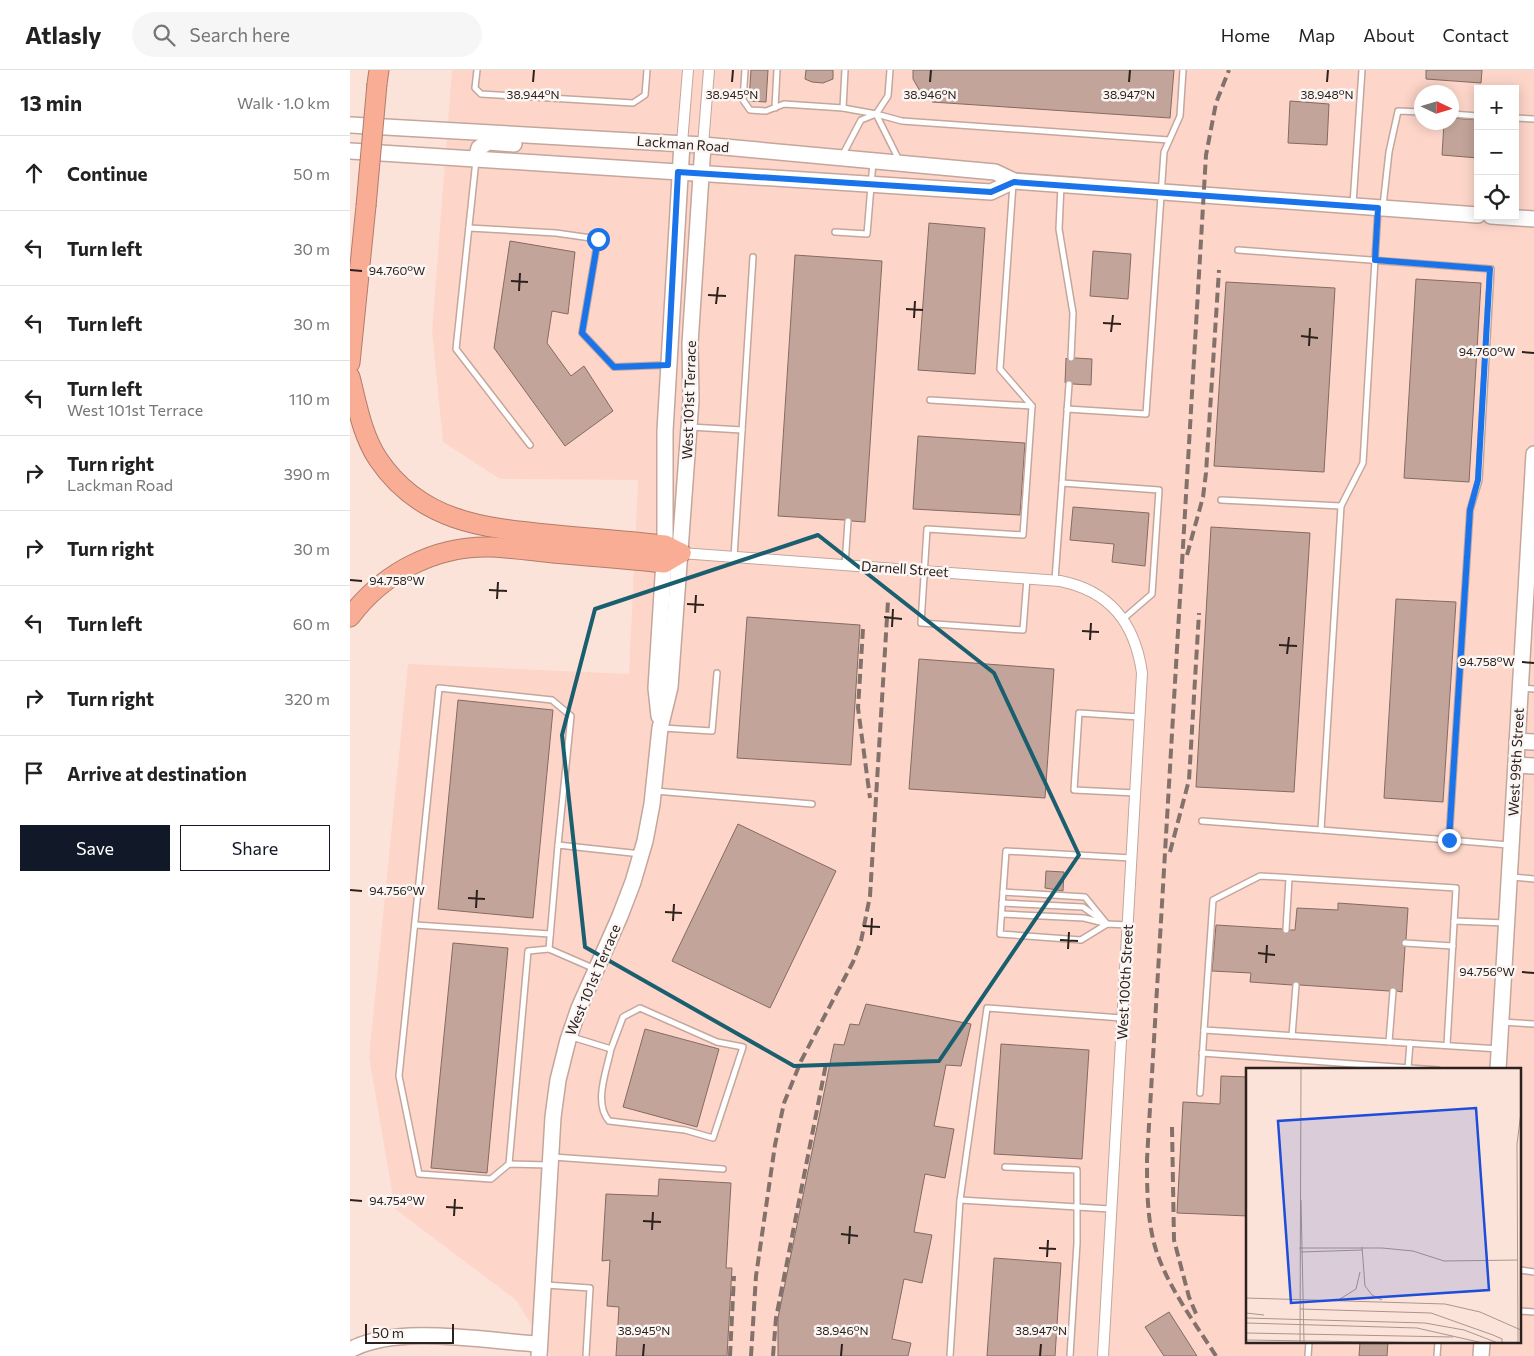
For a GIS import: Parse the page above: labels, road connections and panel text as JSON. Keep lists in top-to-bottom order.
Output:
{
  "streets": {
    "main road": ["Lackman Road", "West 101st Terrace", "West 99th Street"],
    "street": ["Darnell Street", "West 100th Street"]
  },
  "crossings": [
    ["Lackman Road", "West 101st Terrace"],
    ["West 101st Terrace", "Darnell Street"],
    ["Darnell Street", "West 100th Street"]
  ],
  "scale_bar": "50 m",
  "north": "right",
  "page": {
    "header": "Atlasly",
    "search": "Search here",
    "nav": [
      "Home",
      "Map",
      "About",
      "Contact"
    ],
    "heading": ["13 min", "Walk · 1.0 km"],
    "map_buttons": ["+", "−"],
    "list": [
      ["Continue", "50 m"],
      ["Turn left", "30 m"],
      ["Turn left", "30 m"],
      ["Turn left", "West 101st Terrace", "110 m"],
      ["Turn right", "Lackman Road", "390 m"],
      ["Turn right", "30 m"],
      ["Turn left", "60 m"],
      ["Turn right", "320 m"],
      "Arrive at destination"
    ],
    "buttons": ["Save", "Share"],
    "scale": "50 m"
  },
  "coordinates": [
    "38.944°N",
    "38.945°N",
    "38.946°N",
    "38.947°N",
    "38.948°N",
    "94.760°W",
    "94.758°W",
    "94.756°W",
    "94.754°W"
  ]
}
